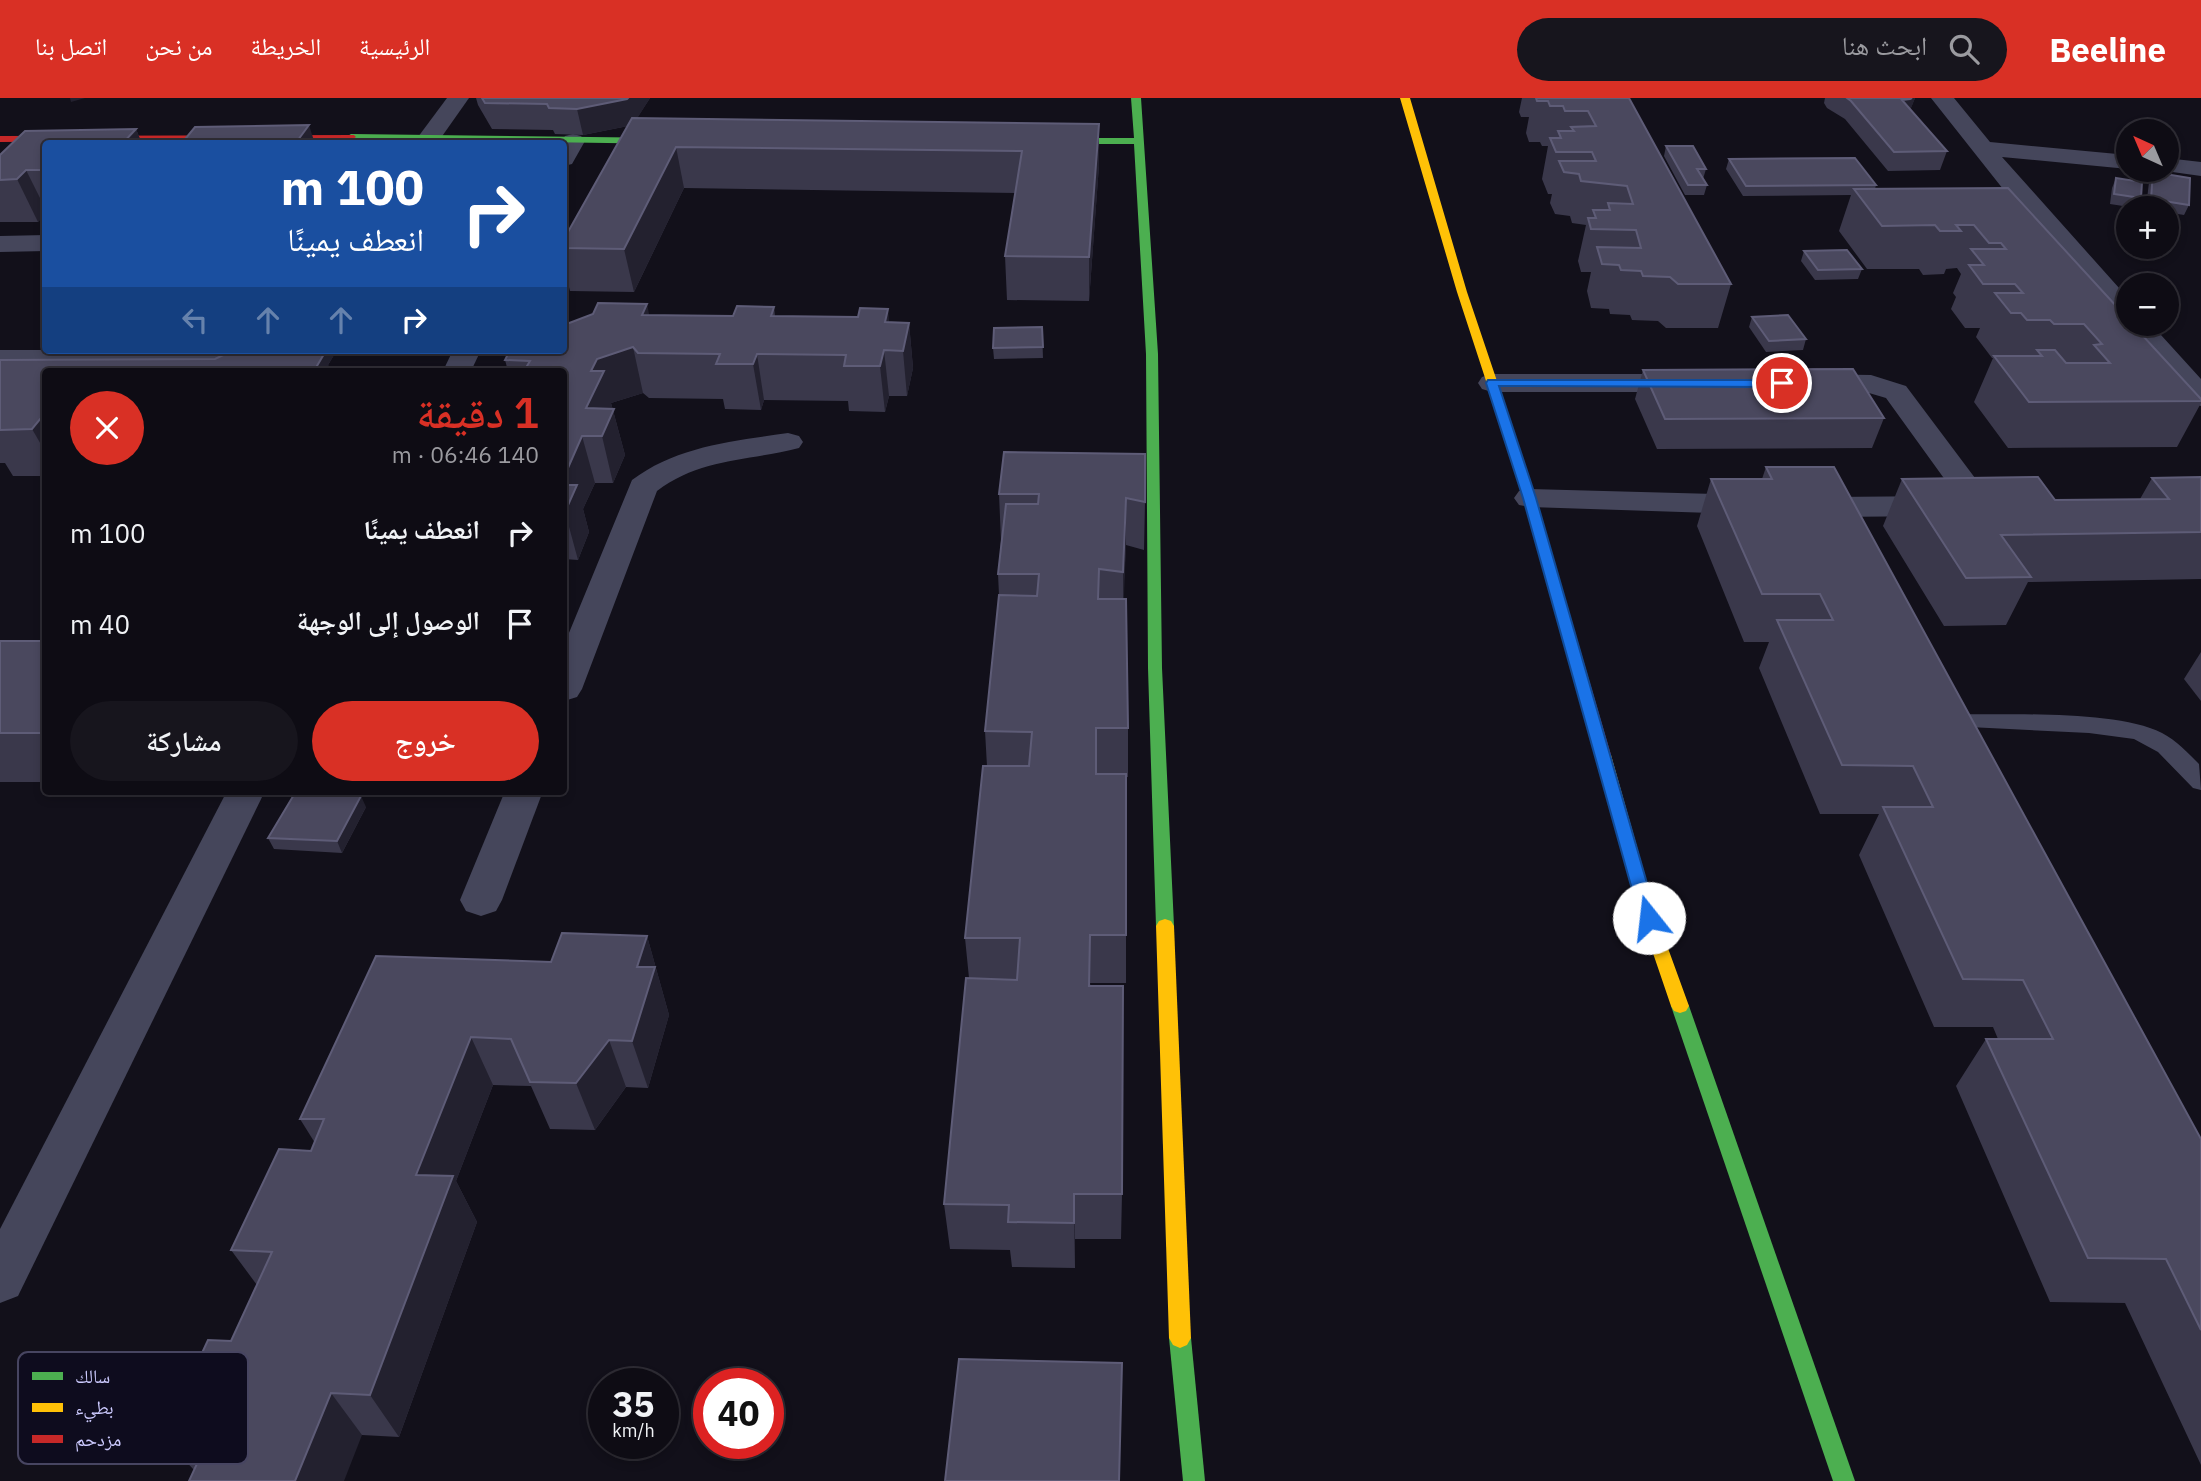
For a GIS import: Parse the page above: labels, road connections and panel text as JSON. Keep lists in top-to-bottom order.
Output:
{
  "legend": ["سالك", "بطيء", "مزدحم"],
  "north": "top left",
  "page": {
    "header": "Beeline",
    "search": "ابحث هنا",
    "nav": [
      "الرئيسية",
      "الخريطة",
      "من نحن",
      "اتصل بنا"
    ],
    "map_buttons": ["+", "−"],
    "turn": ["100 m", "انعطف يمينًا"],
    "heading": ["1 دقيقة", "140 m · 06:46"],
    "list": [
      {
        "name": "انعطف يمينًا",
        "value": "100 m"
      },
      {
        "name": "الوصول إلى الوجهة",
        "value": "40 m"
      }
    ],
    "buttons": ["خروج", "مشاركة"],
    "speed": "35 km/h",
    "limit": "40"
  }
}
